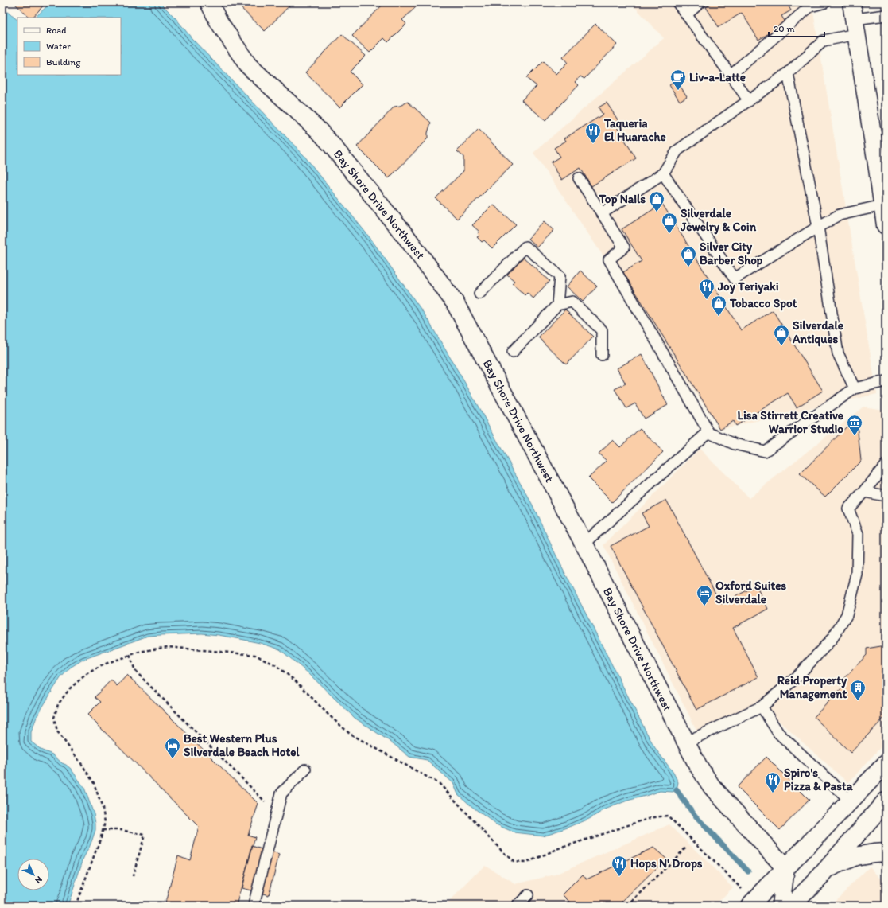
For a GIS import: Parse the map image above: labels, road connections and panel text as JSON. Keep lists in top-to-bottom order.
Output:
{
  "streets": {
    "street": ["Bay Shore Drive Northwest"]
  },
  "places": {
    "cafe": ["Liv-a-Latte"],
    "restaurant": [
      "Taqueria El Huarache",
      "Joy Teriyaki",
      "Spiro's Pizza & Pasta",
      "Hops N' Drops"
    ],
    "shop": [
      "Top Nails",
      "Silverdale Jewelry & Coin",
      "Silver City Barber Shop",
      "Tobacco Spot",
      "Silverdale Antiques"
    ],
    "museum": ["Lisa Stirrett Creative Warrior Studio"],
    "hotel": ["Oxford Suites Silverdale", "Best Western Plus Silverdale Beach Hotel"],
    "building": ["Reid Property Management"]
  },
  "legend": ["Road", "Water", "Building"],
  "scale_bar": "20 m",
  "north": "bottom right"
}
